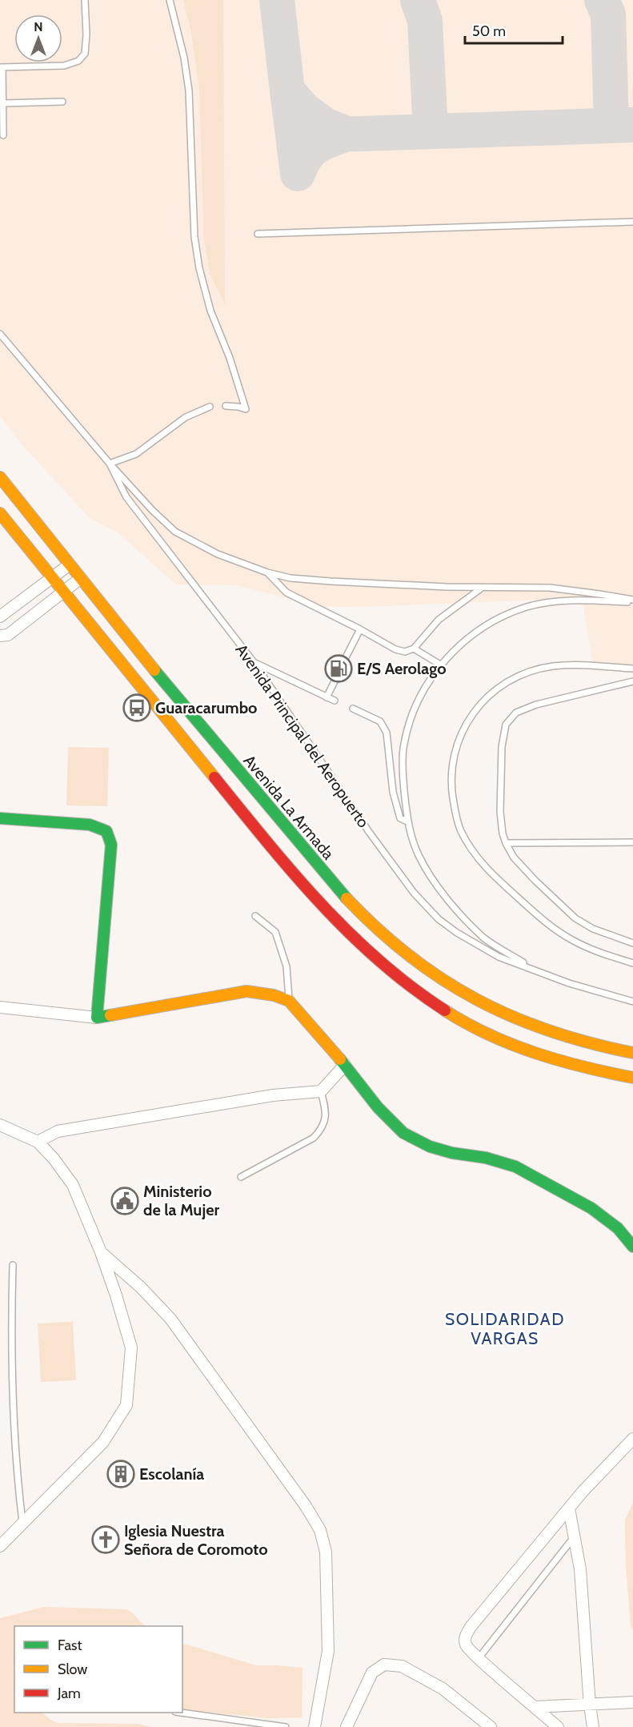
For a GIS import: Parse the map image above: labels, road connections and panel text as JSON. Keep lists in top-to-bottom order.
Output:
{
  "streets": {
    "main road": ["Avenida La Armada"],
    "lane": ["Avenida Principal del Aeropuerto"]
  },
  "districts": ["SOLIDARIDAD VARGAS"],
  "places": {
    "fuel station": ["E/S Aerolago"],
    "bus stop": ["Guaracarumbo"],
    "public building": ["Ministerio de la Mujer"],
    "building": ["Escolanía"],
    "church": ["Iglesia Nuestra Señora de Coromoto"]
  },
  "legend": ["Fast", "Slow", "Jam"],
  "scale_bar": "50 m",
  "north": "top"
}
